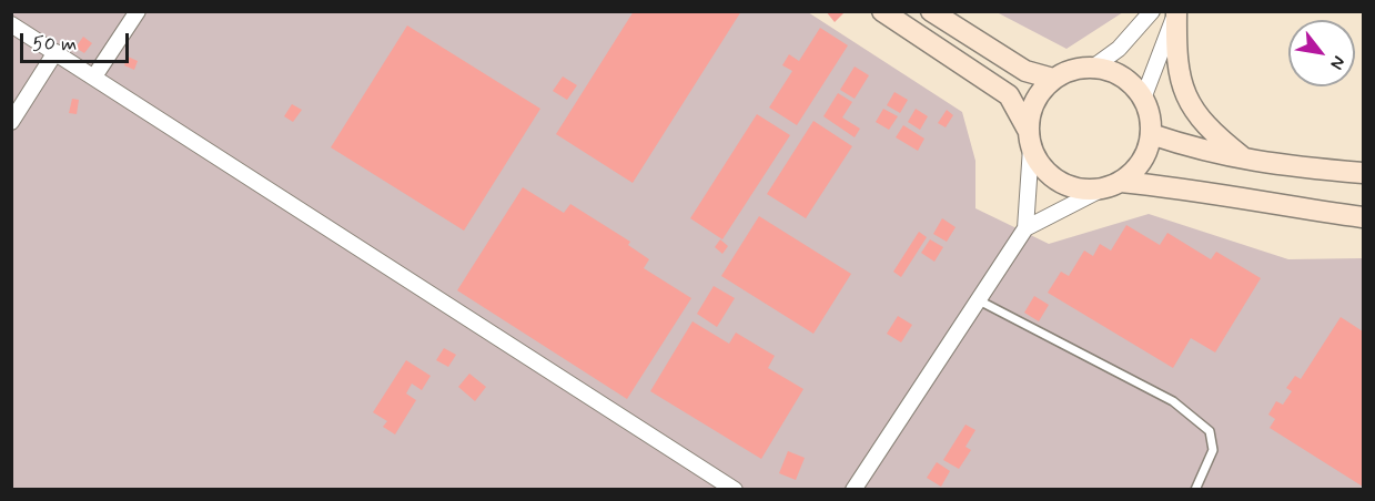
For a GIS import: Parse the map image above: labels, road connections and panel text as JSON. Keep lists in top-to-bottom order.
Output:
{
  "scale_bar": "50 m",
  "north": "bottom right"
}
